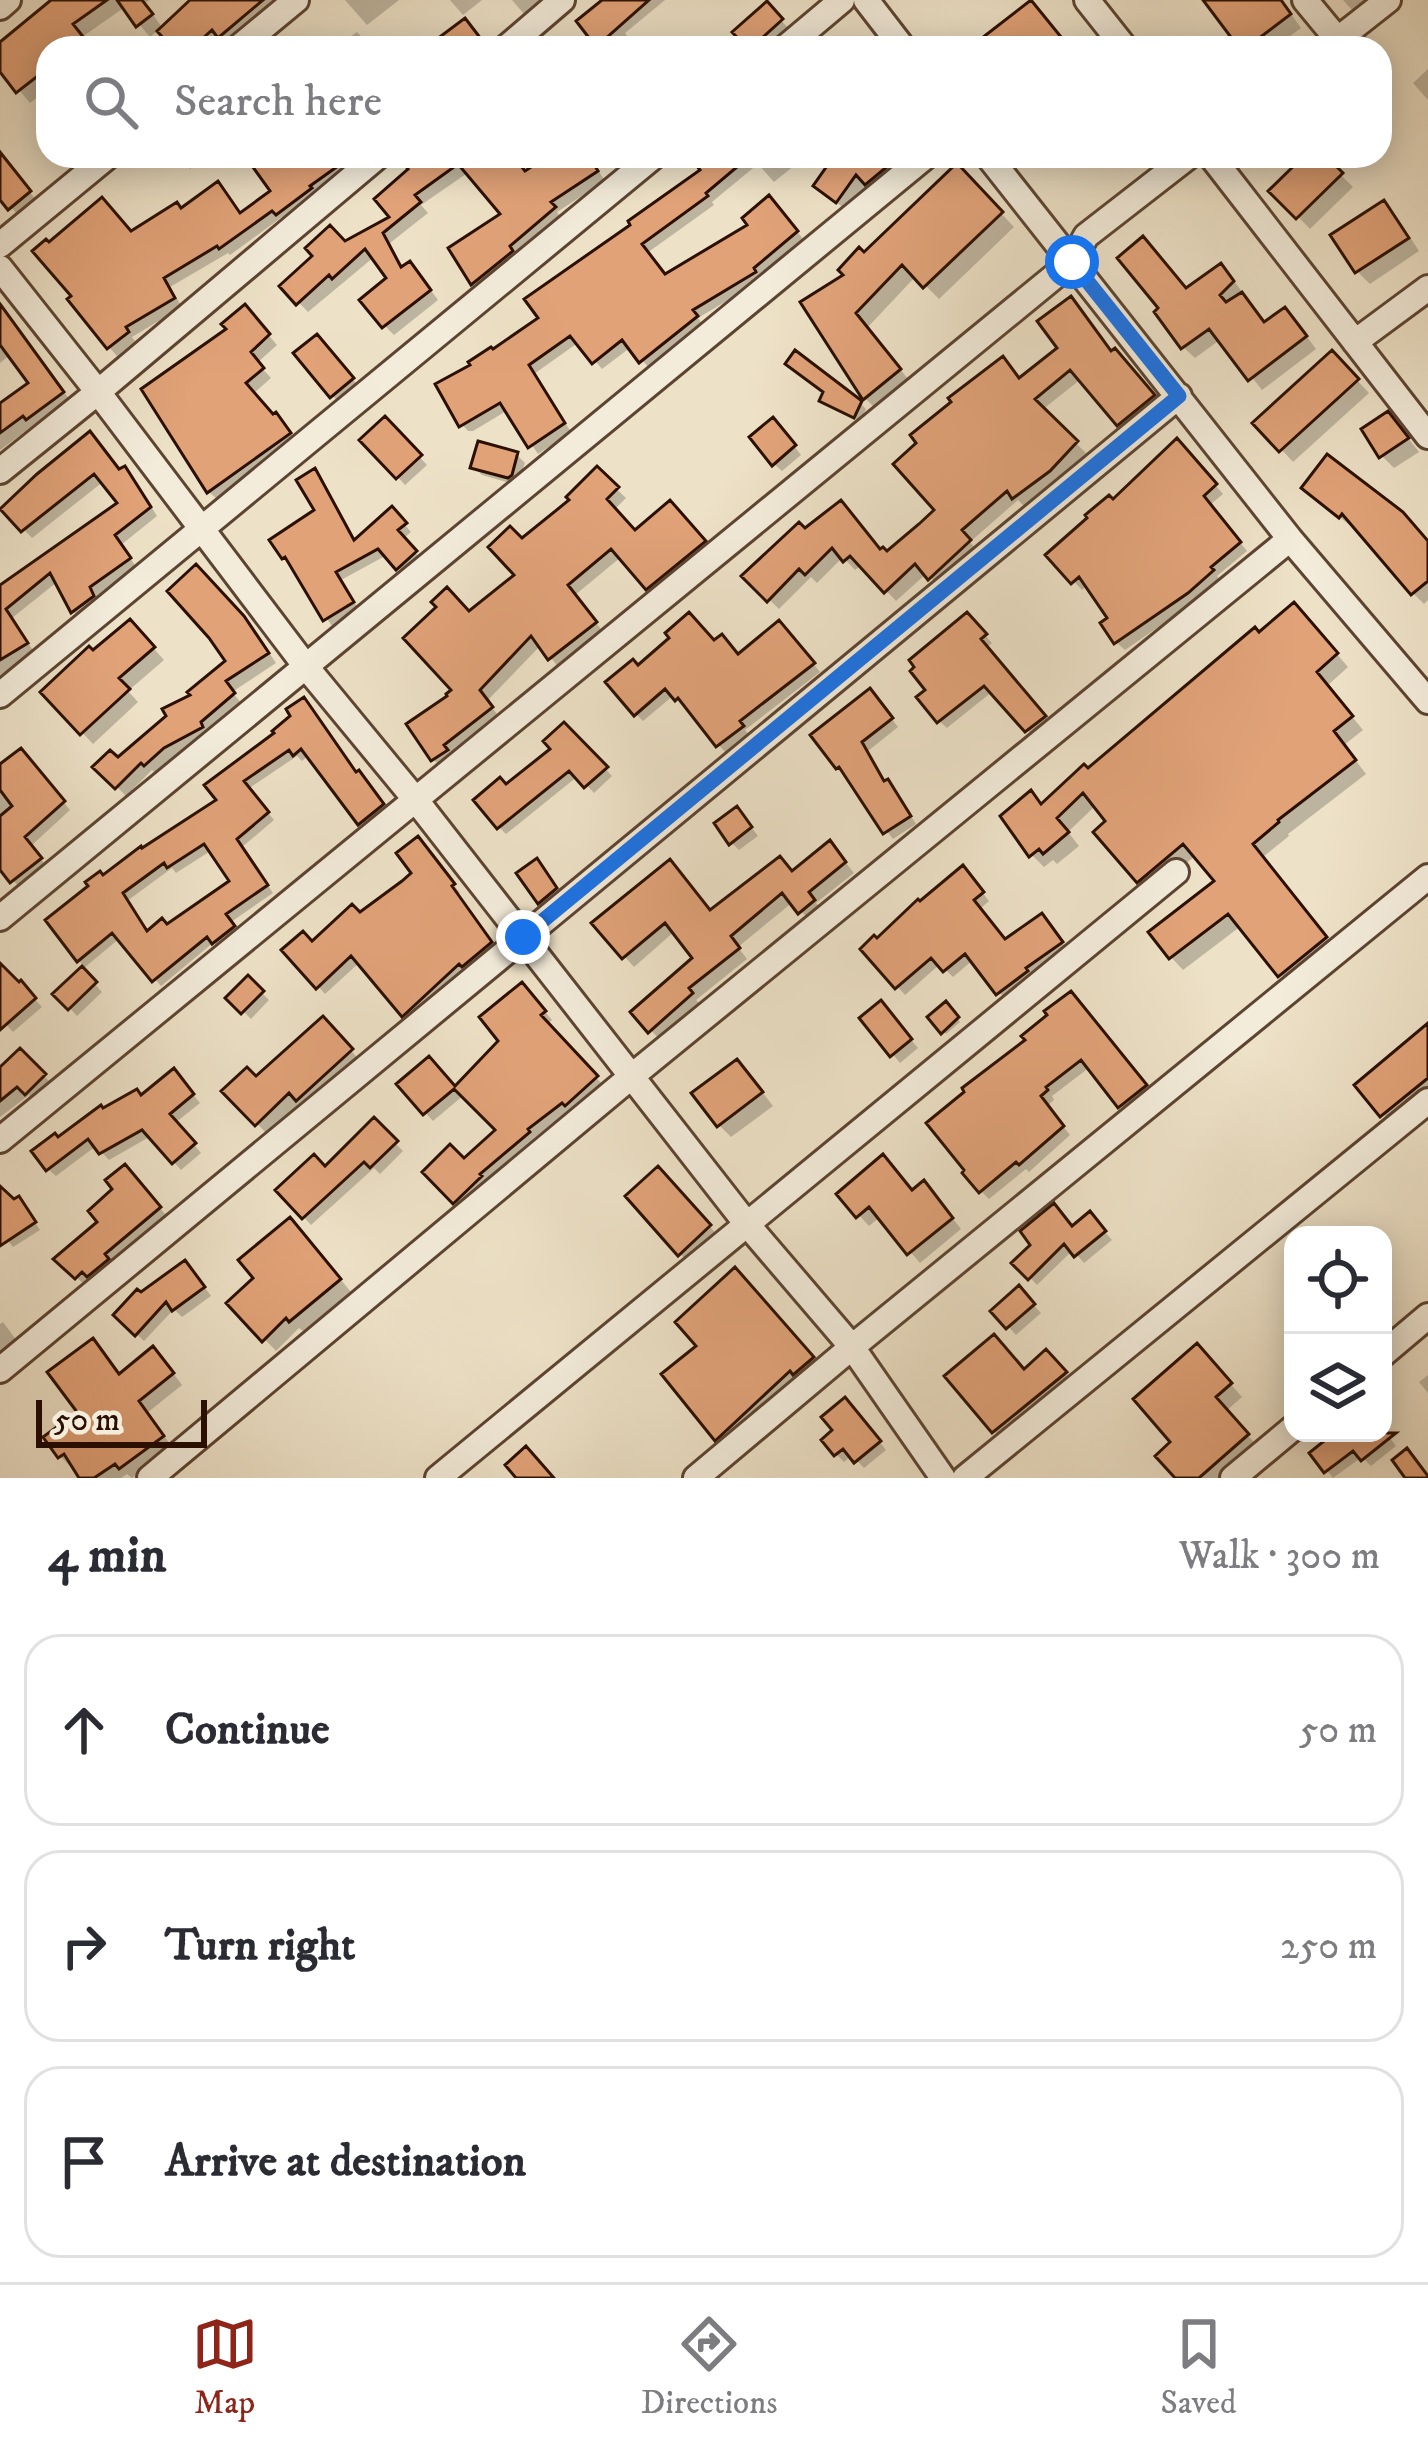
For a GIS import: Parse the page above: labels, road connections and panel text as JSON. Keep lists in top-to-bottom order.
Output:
{
  "scale_bar": "50 m",
  "page": {
    "search": "Search here",
    "scale": "50 m",
    "heading": ["4 min", "Walk · 300 m"],
    "list": [
      ["Continue", "50 m"],
      ["Turn right", "250 m"],
      "Arrive at destination"
    ],
    "nav": ["Map", "Directions", "Saved"]
  }
}
